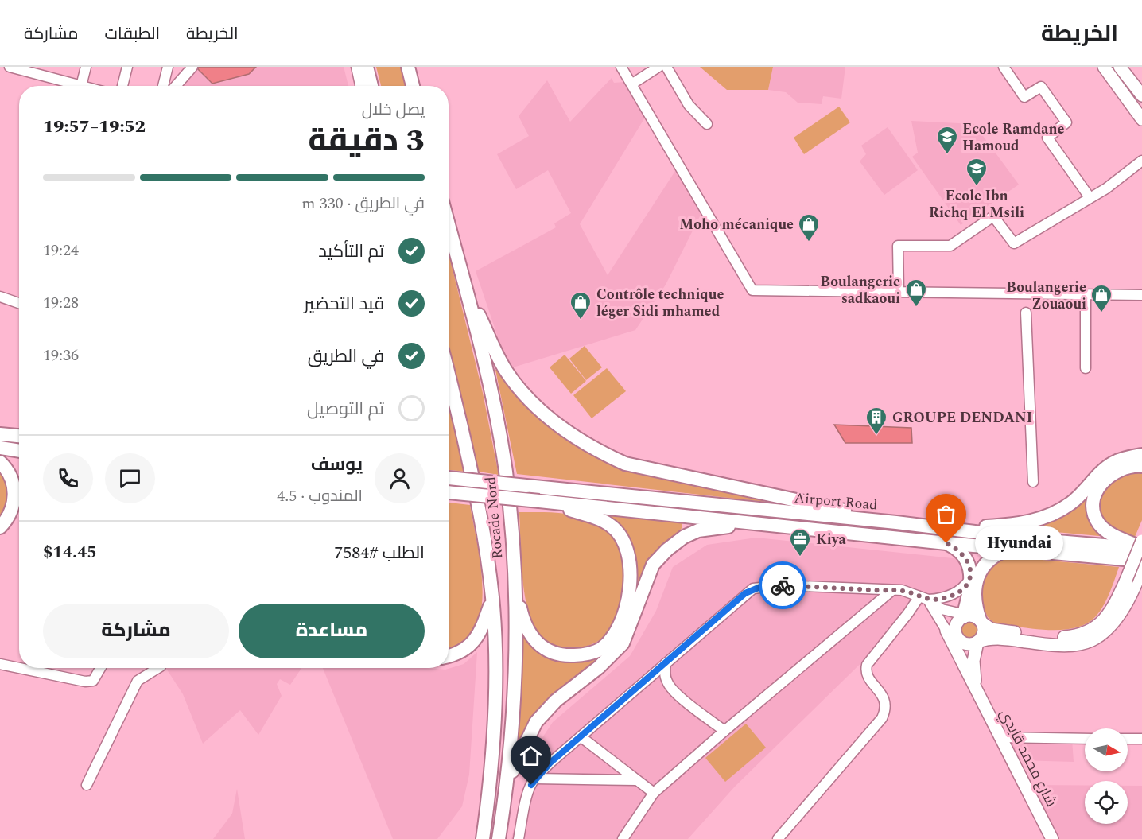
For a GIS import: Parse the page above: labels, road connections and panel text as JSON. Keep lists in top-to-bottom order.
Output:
{
  "streets": {
    "highway": ["Airport Road", "Rocade Nord"],
    "main road": ["شارع محمد قايدي"]
  },
  "places": {
    "school or university": ["Ecole Ramdane Hamoud", "Ecole Ibn Richq El Msili"],
    "shop": [
      "Moho mécanique",
      "Boulangerie sadkaoui",
      "Boulangerie Zouaoui",
      "Contrôle technique léger Sidi mhamed"
    ],
    "building": ["GROUPE DENDANI"],
    "other": ["Hyundai"],
    "office": ["Kiya"]
  },
  "north": "right",
  "page": {
    "header": "الخريطة",
    "nav": ["الخريطة", "الطبقات", "مشاركة"],
    "heading": ["3 دقيقة", "يصل خلال", "19:52–19:57"],
    "panel": [
      "يوسف",
      "المندوب · 4.5",
      "الطلب #7584",
      "$14.45"
    ],
    "bar": "في الطريق · 330 m",
    "list": [
      ["تم التأكيد", "19:24"],
      ["قيد التحضير", "19:28"],
      ["في الطريق", "19:36"],
      "تم التوصيل"
    ],
    "bubble": "Hyundai",
    "buttons": ["مساعدة", "مشاركة"]
  }
}
